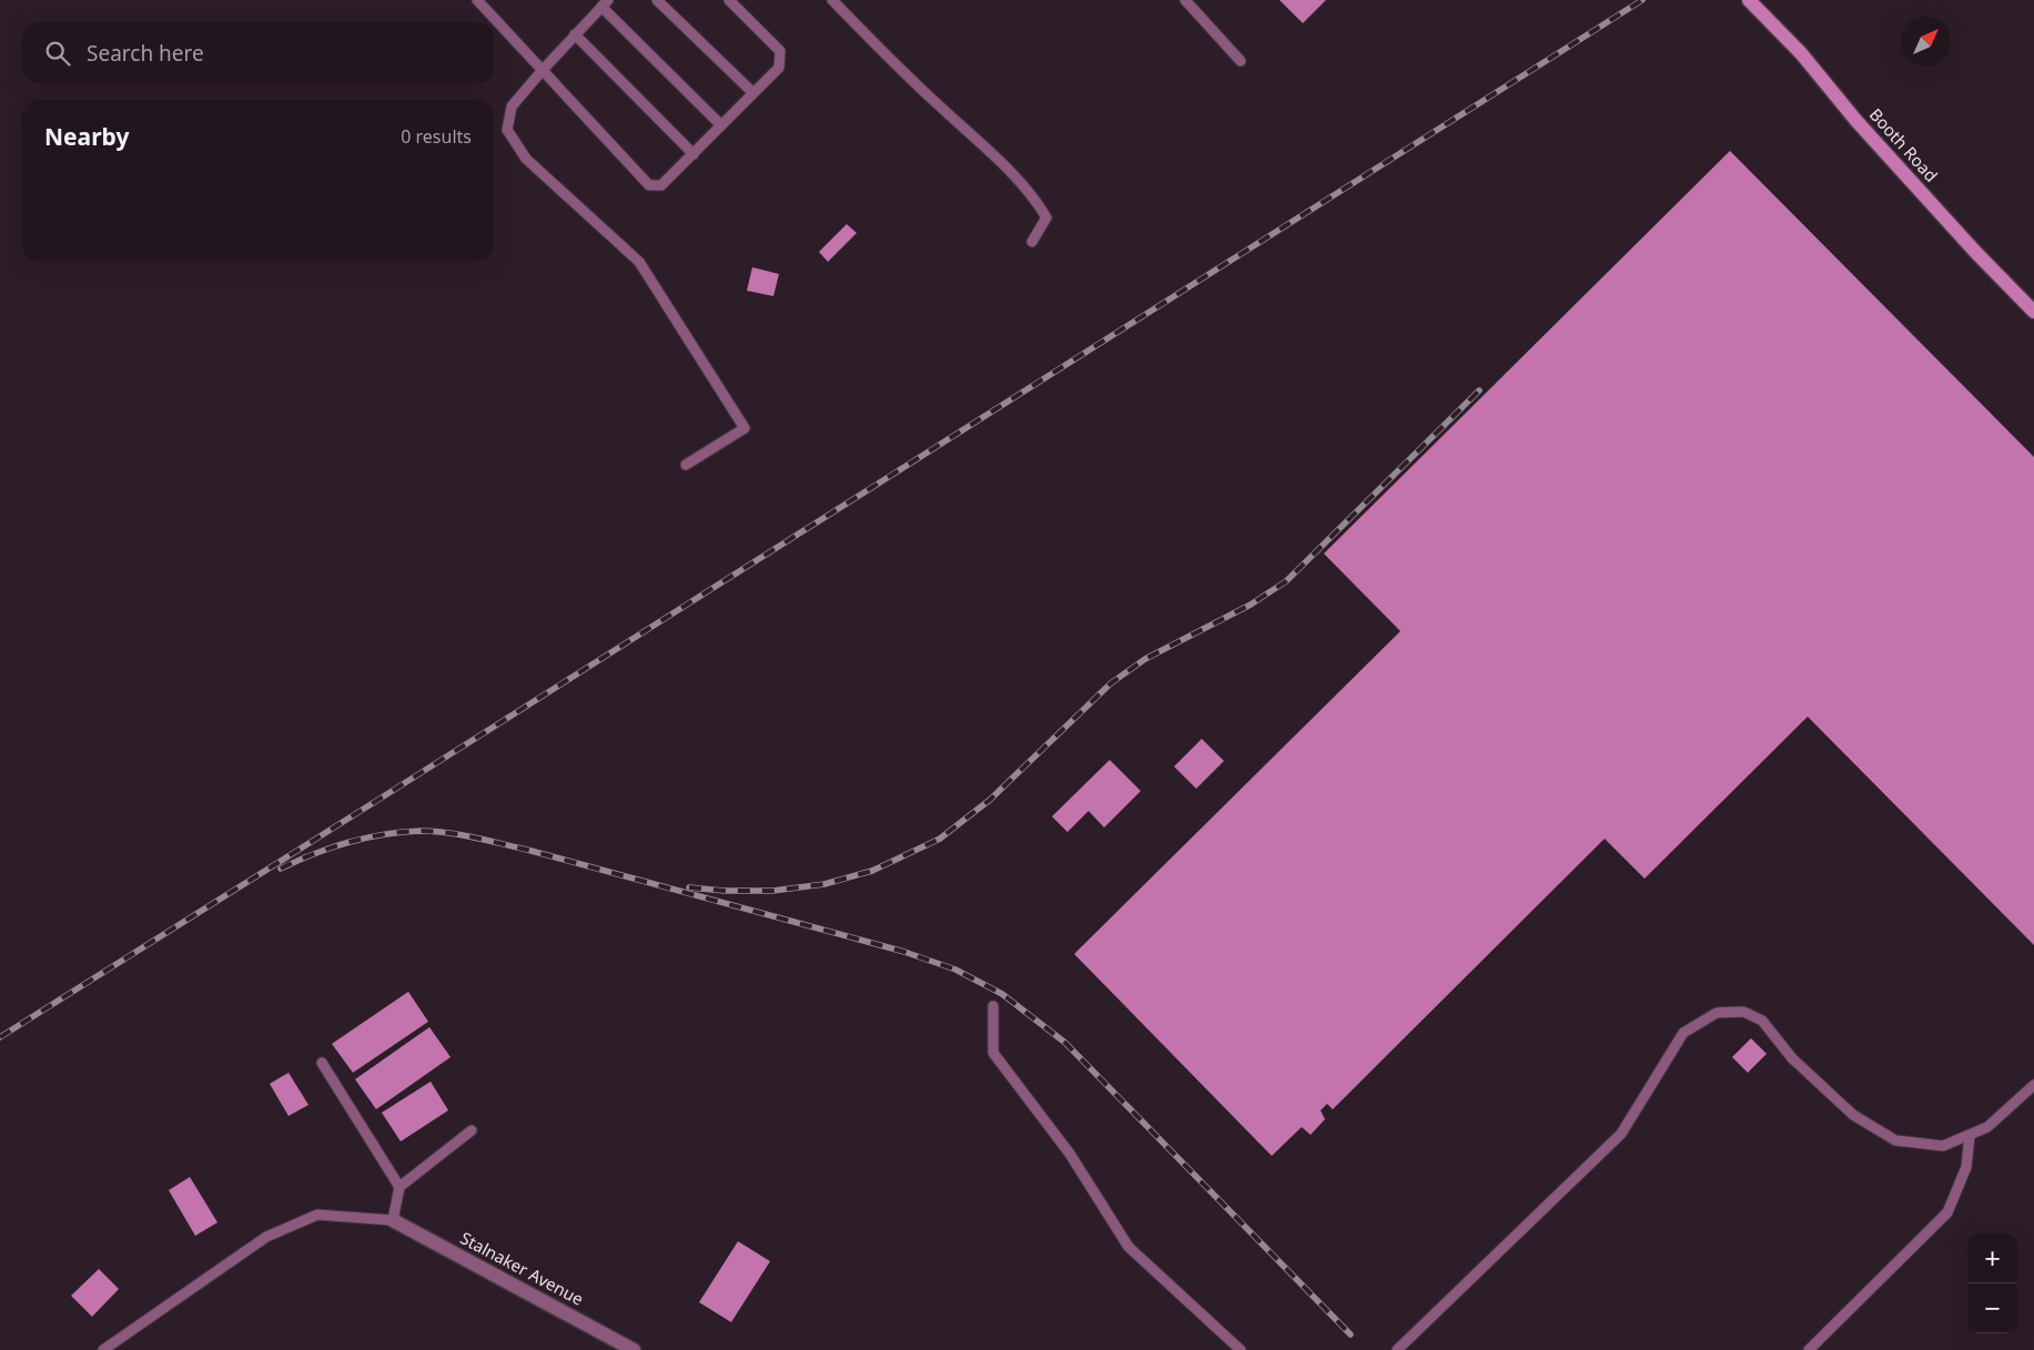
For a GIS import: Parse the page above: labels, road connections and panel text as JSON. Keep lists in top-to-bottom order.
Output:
{
  "streets": {
    "street": ["Booth Road", "Stalnaker Avenue"]
  },
  "north": "top right",
  "page": {
    "search": "Search here",
    "heading": ["Nearby", "0 results"],
    "map_buttons": ["+", "−"]
  }
}
